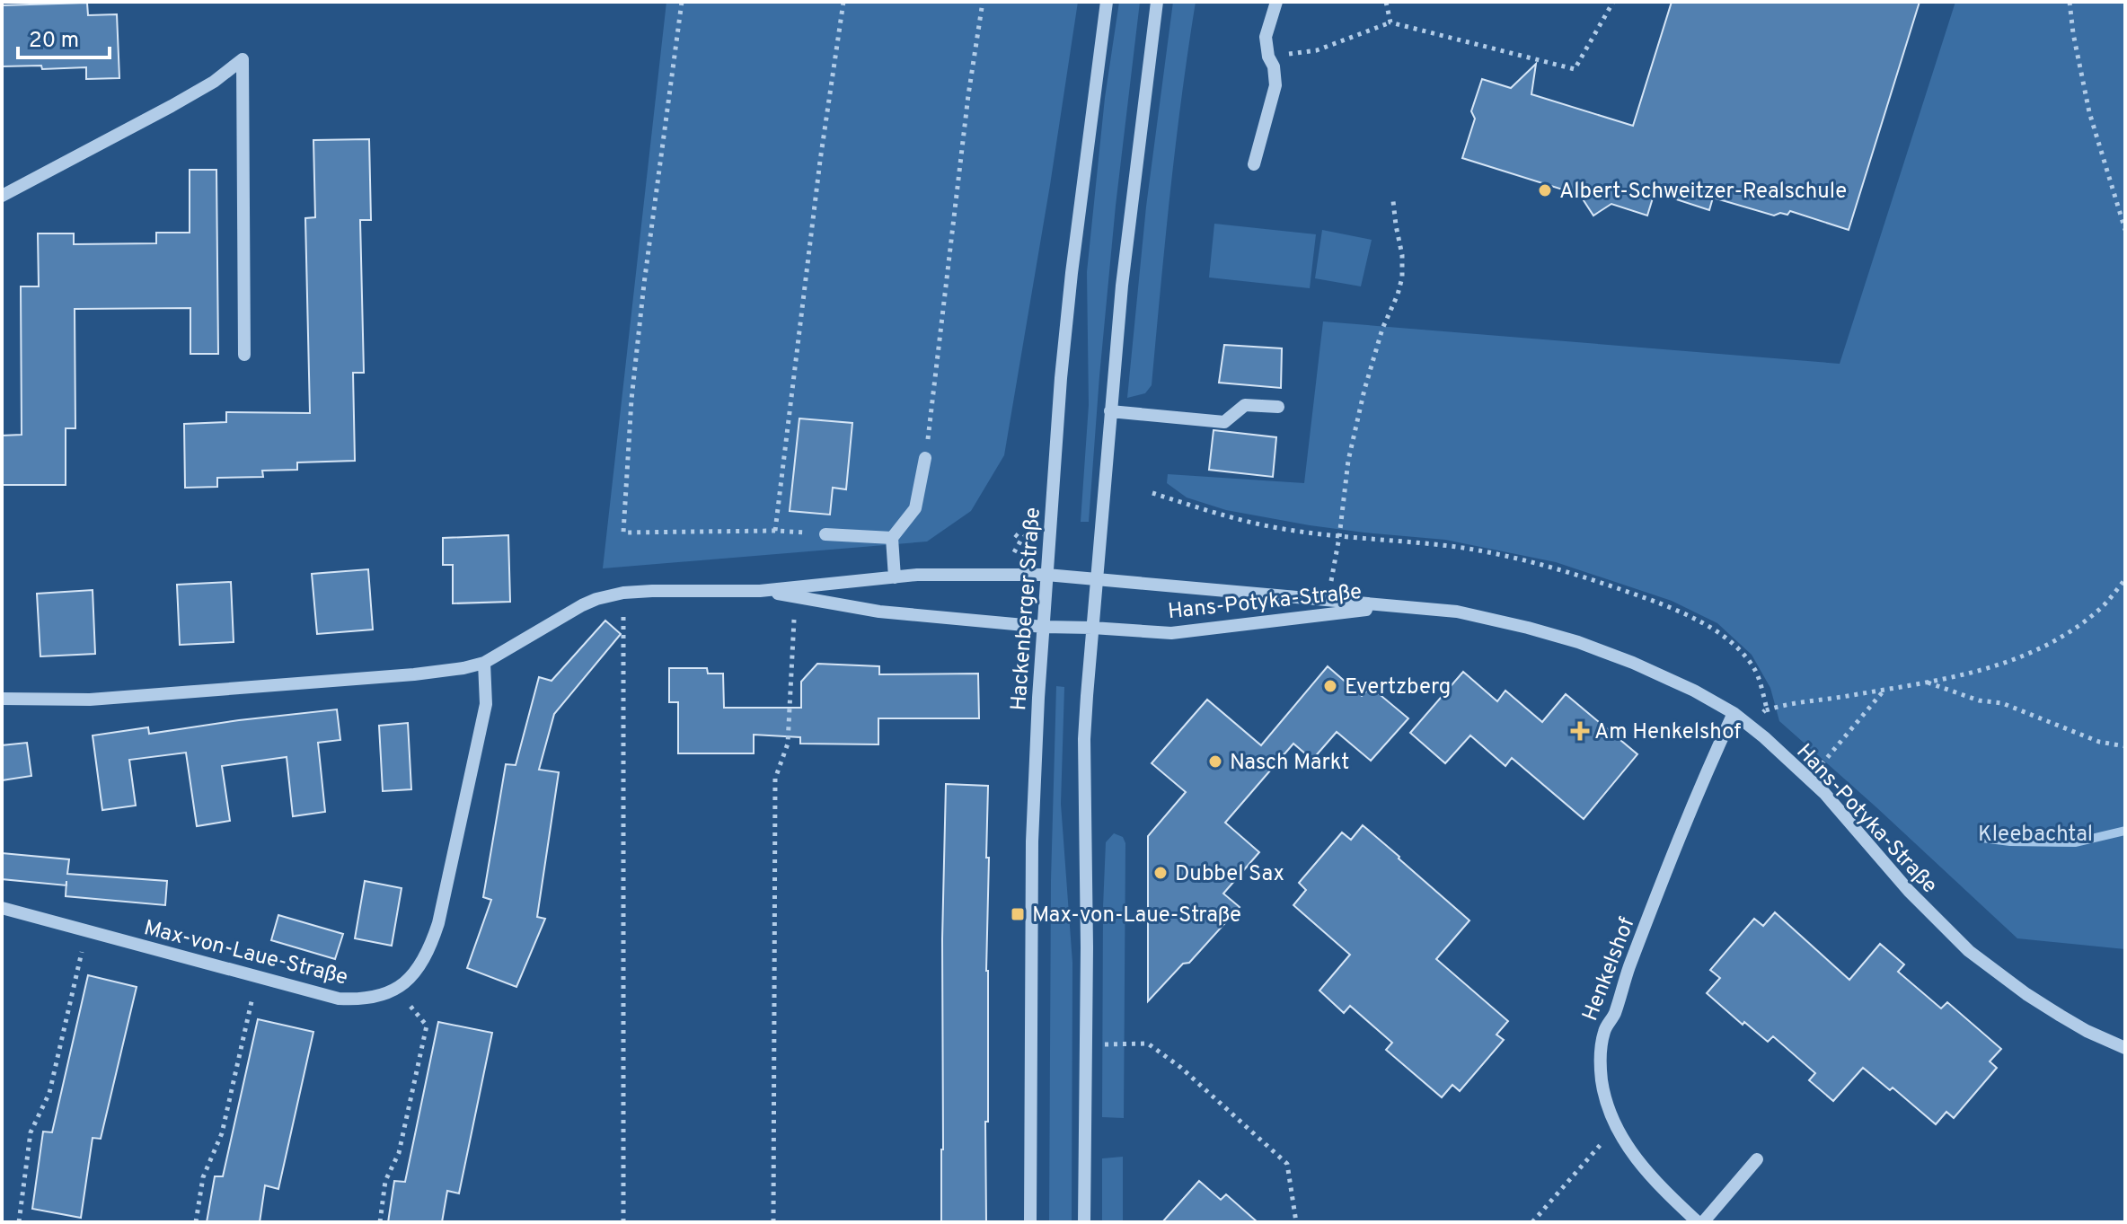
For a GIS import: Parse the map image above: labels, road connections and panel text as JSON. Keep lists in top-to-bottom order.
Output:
{
  "streets": {
    "street": [
      "Hans-Potyka-Straße",
      "Hackenberger Straße",
      "Max-von-Laue-Straße",
      "Henkelshof"
    ]
  },
  "crossings": [
    ["Hans-Potyka-Straße", "Hackenberger Straße"],
    ["Hans-Potyka-Straße", "Henkelshof"]
  ],
  "parks": ["Kleebachtal"],
  "places": {
    "other": [
      "Albert-Schweitzer-Realschule",
      "Evertzberg",
      "Nasch Markt",
      "Dubbel Sax"
    ],
    "health": ["Am Henkelshof"],
    "transit": ["Max-von-Laue-Straße"]
  },
  "scale_bar": "20 m"
}
